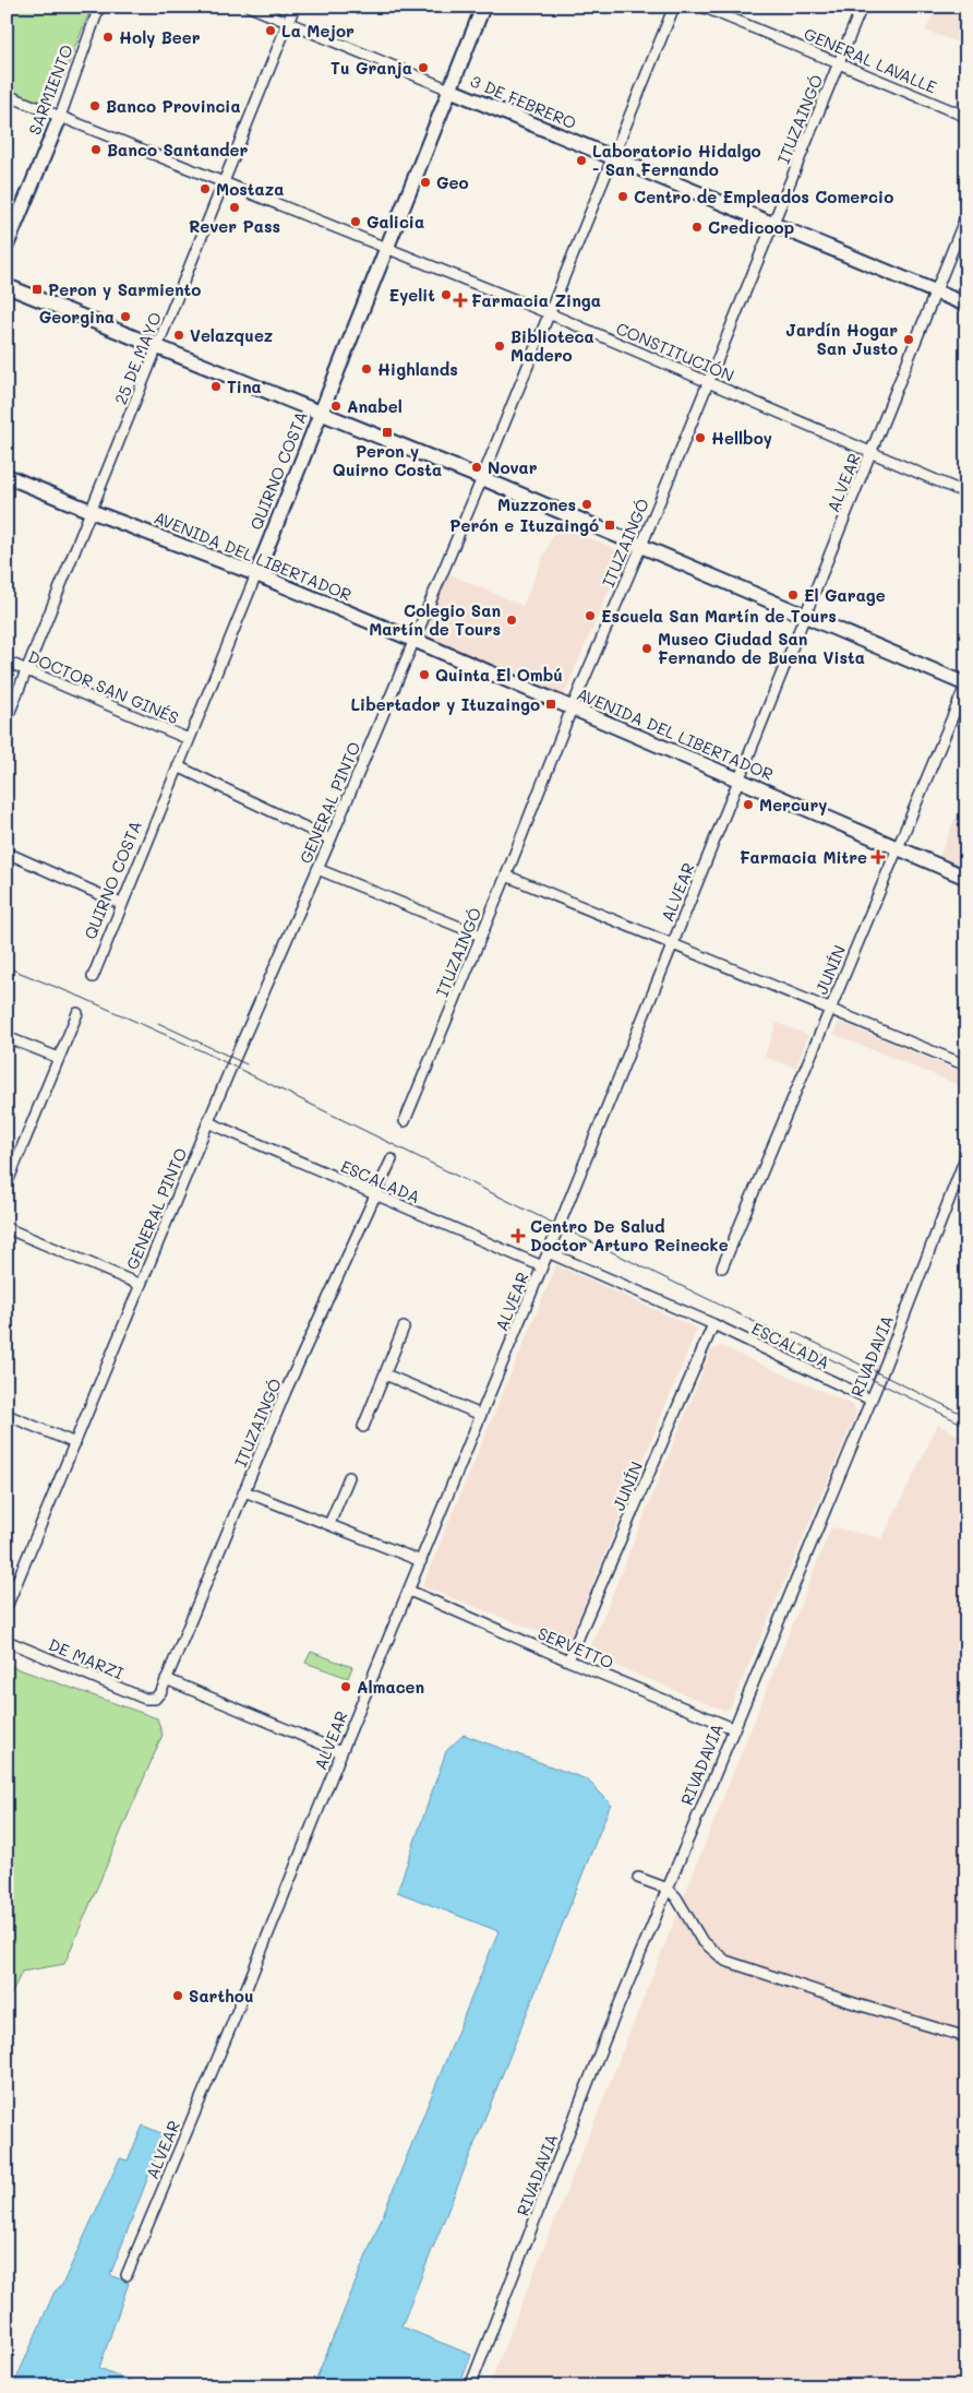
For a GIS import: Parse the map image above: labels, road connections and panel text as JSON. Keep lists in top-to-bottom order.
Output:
{
  "streets": {
    "main road": [
      "SARMIENTO",
      "3 DE FEBRERO",
      "QUIRNO COSTA",
      "AVENIDA DEL LIBERTADOR"
    ],
    "street": [
      "GENERAL LAVALLE",
      "ITUZAINGÓ",
      "CONSTITUCIÓN",
      "25 DE MAYO",
      "ALVEAR",
      "DOCTOR SAN GINÉS",
      "GENERAL PINTO",
      "JUNÍN",
      "ESCALADA",
      "RIVADAVIA",
      "SERVETTO",
      "DE MARZI"
    ]
  },
  "crossings": [
    ["GENERAL LAVALLE", "ITUZAINGÓ"],
    ["SARMIENTO", "CONSTITUCIÓN"],
    ["3 DE FEBRERO", "ITUZAINGÓ"],
    ["3 DE FEBRERO", "25 DE MAYO"],
    ["3 DE FEBRERO", "QUIRNO COSTA"],
    ["3 DE FEBRERO", "ALVEAR"],
    ["3 DE FEBRERO", "GENERAL PINTO"],
    ["ITUZAINGÓ", "CONSTITUCIÓN"],
    ["ITUZAINGÓ", "AVENIDA DEL LIBERTADOR"],
    ["ITUZAINGÓ", "ESCALADA"],
    ["ITUZAINGÓ", "DE MARZI"],
    ["CONSTITUCIÓN", "25 DE MAYO"],
    ["CONSTITUCIÓN", "QUIRNO COSTA"],
    ["CONSTITUCIÓN", "ALVEAR"],
    ["CONSTITUCIÓN", "GENERAL PINTO"],
    ["25 DE MAYO", "AVENIDA DEL LIBERTADOR"],
    ["25 DE MAYO", "DOCTOR SAN GINÉS"],
    ["QUIRNO COSTA", "AVENIDA DEL LIBERTADOR"],
    ["QUIRNO COSTA", "DOCTOR SAN GINÉS"],
    ["ALVEAR", "AVENIDA DEL LIBERTADOR"],
    ["ALVEAR", "ESCALADA"],
    ["ALVEAR", "SERVETTO"],
    ["AVENIDA DEL LIBERTADOR", "GENERAL PINTO"],
    ["AVENIDA DEL LIBERTADOR", "JUNÍN"],
    ["GENERAL PINTO", "ESCALADA"],
    ["JUNÍN", "ESCALADA"],
    ["JUNÍN", "SERVETTO"],
    ["ESCALADA", "RIVADAVIA"],
    ["RIVADAVIA", "SERVETTO"]
  ],
  "places": {
    "other": [
      "La Mejor",
      "Holy Beer",
      "Tu Granja",
      "Banco Provincia",
      "Banco Santander",
      "Laboratorio Hidalgo - San Fernando",
      "Geo",
      "Mostaza",
      "Centro de Empleados Comercio",
      "Rever Pass",
      "Galicia",
      "Credicoop",
      "Eyelit",
      "Georgina",
      "Velazquez",
      "Jardín Hogar San Justo",
      "Biblioteca Madero",
      "Highlands",
      "Tina",
      "Anabel",
      "Hellboy",
      "Novar",
      "Muzzones",
      "El Garage",
      "Escuela San Martín de Tours",
      "Colegio San Martín de Tours",
      "Museo Ciudad San Fernando de Buena Vista",
      "Quinta El Ombú",
      "Mercury",
      "Almacen",
      "Sarthou"
    ],
    "transit": [
      "Peron y Sarmiento",
      "Peron y Quirno Costa",
      "Perón e Ituzaingó",
      "Libertador y Ituzaingo"
    ],
    "health": ["Farmacia Zinga", "Farmacia Mitre", "Centro De Salud Doctor Arturo Reinecke"]
  }
}
